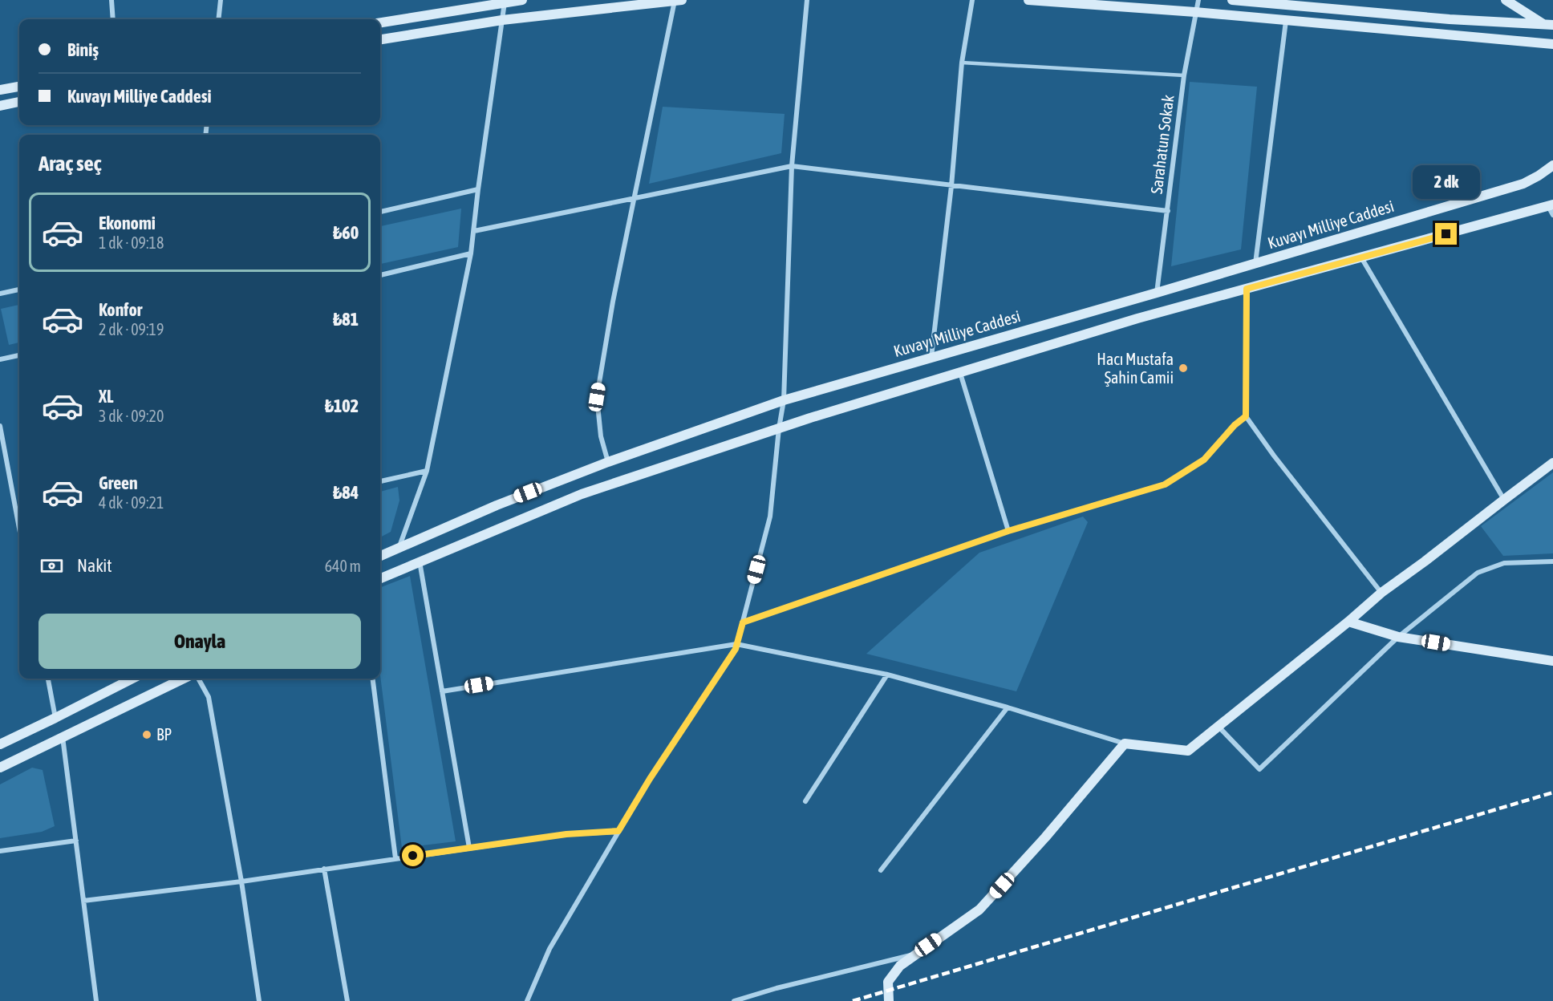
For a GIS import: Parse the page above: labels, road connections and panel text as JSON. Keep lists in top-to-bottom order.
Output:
{
  "streets": {
    "main road": ["Kuvayı Milliye Caddesi"],
    "street": ["Sarahatun Sokak"]
  },
  "crossings": [
    ["Sarahatun Sokak", "Kuvayı Milliye Caddesi"]
  ],
  "places": ["Hacı Mustafa Şahin Camii", "BP"],
  "page": {
    "banner": ["Biniş", "Kuvayı Milliye Caddesi"],
    "heading": "Araç seç",
    "bubble": "2 dk",
    "list": [
      {
        "name": "Ekonomi",
        "note": "1 dk · 09:18",
        "value": "₺60"
      },
      {
        "name": "Konfor",
        "note": "2 dk · 09:19",
        "value": "₺81"
      },
      {
        "name": "XL",
        "note": "3 dk · 09:20",
        "value": "₺102"
      },
      {
        "name": "Green",
        "note": "4 dk · 09:21",
        "value": "₺84"
      }
    ],
    "pay": ["Nakit", "640 m"],
    "buttons": "Onayla"
  }
}
